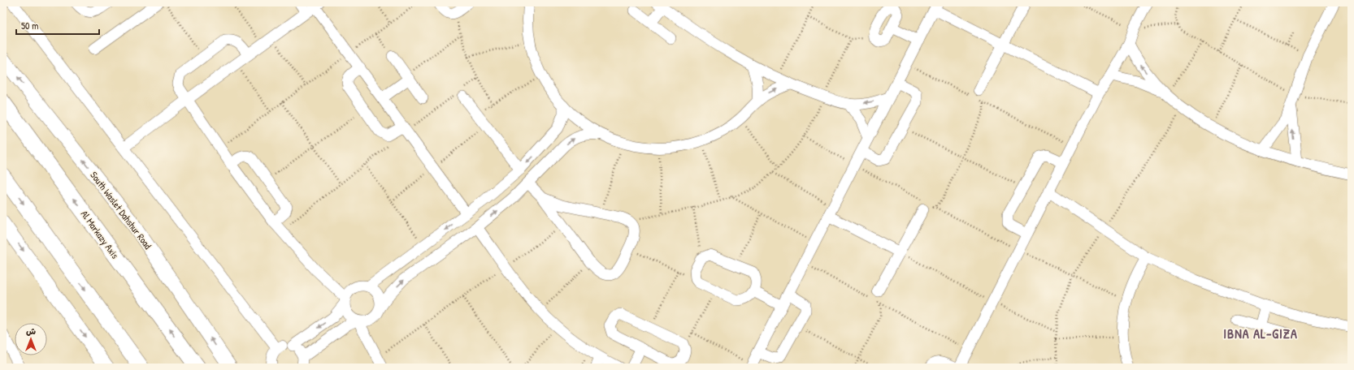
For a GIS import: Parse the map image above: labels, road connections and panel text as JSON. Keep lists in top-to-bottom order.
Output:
{
  "streets": {
    "highway": ["Al Markazy Axis"],
    "main road": ["South Waslet Dahshur Road"]
  },
  "districts": ["IBNA AL-GIZA"],
  "scale_bar": "50 m",
  "north": "top"
}
